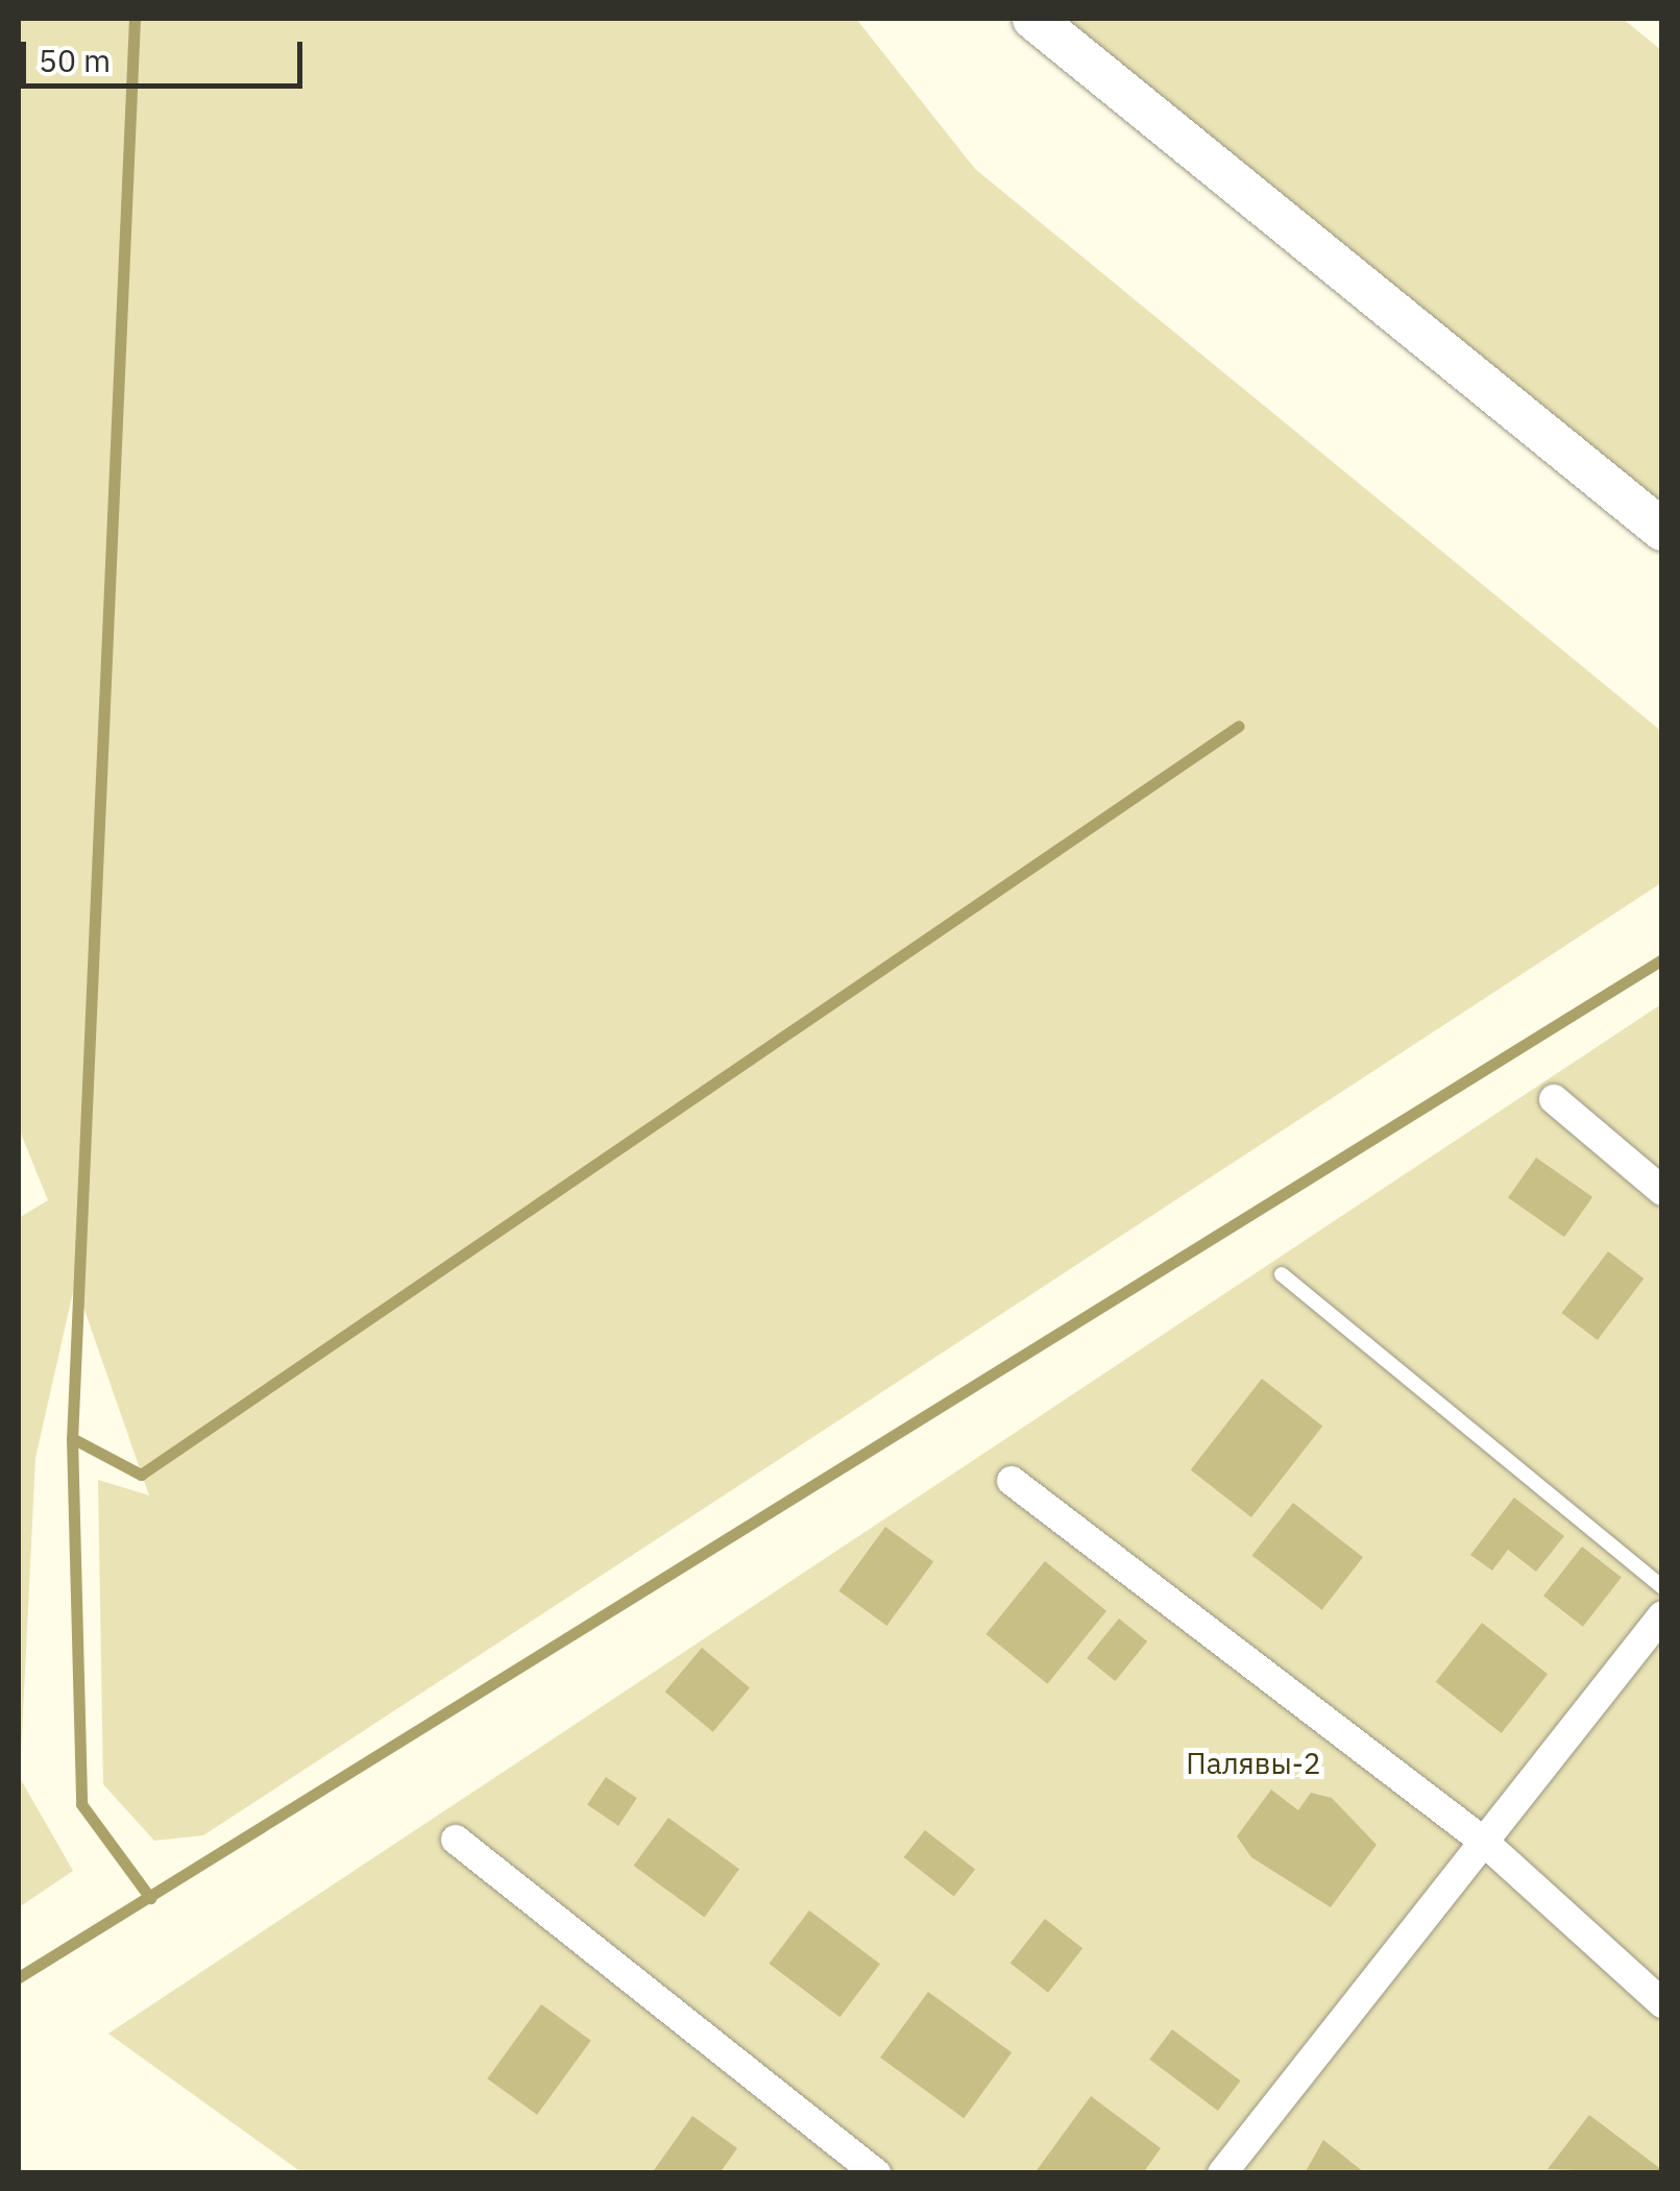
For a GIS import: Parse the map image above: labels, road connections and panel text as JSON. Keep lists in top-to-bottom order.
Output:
{
  "parks": ["Палявы-2"],
  "scale_bar": "50 m"
}
